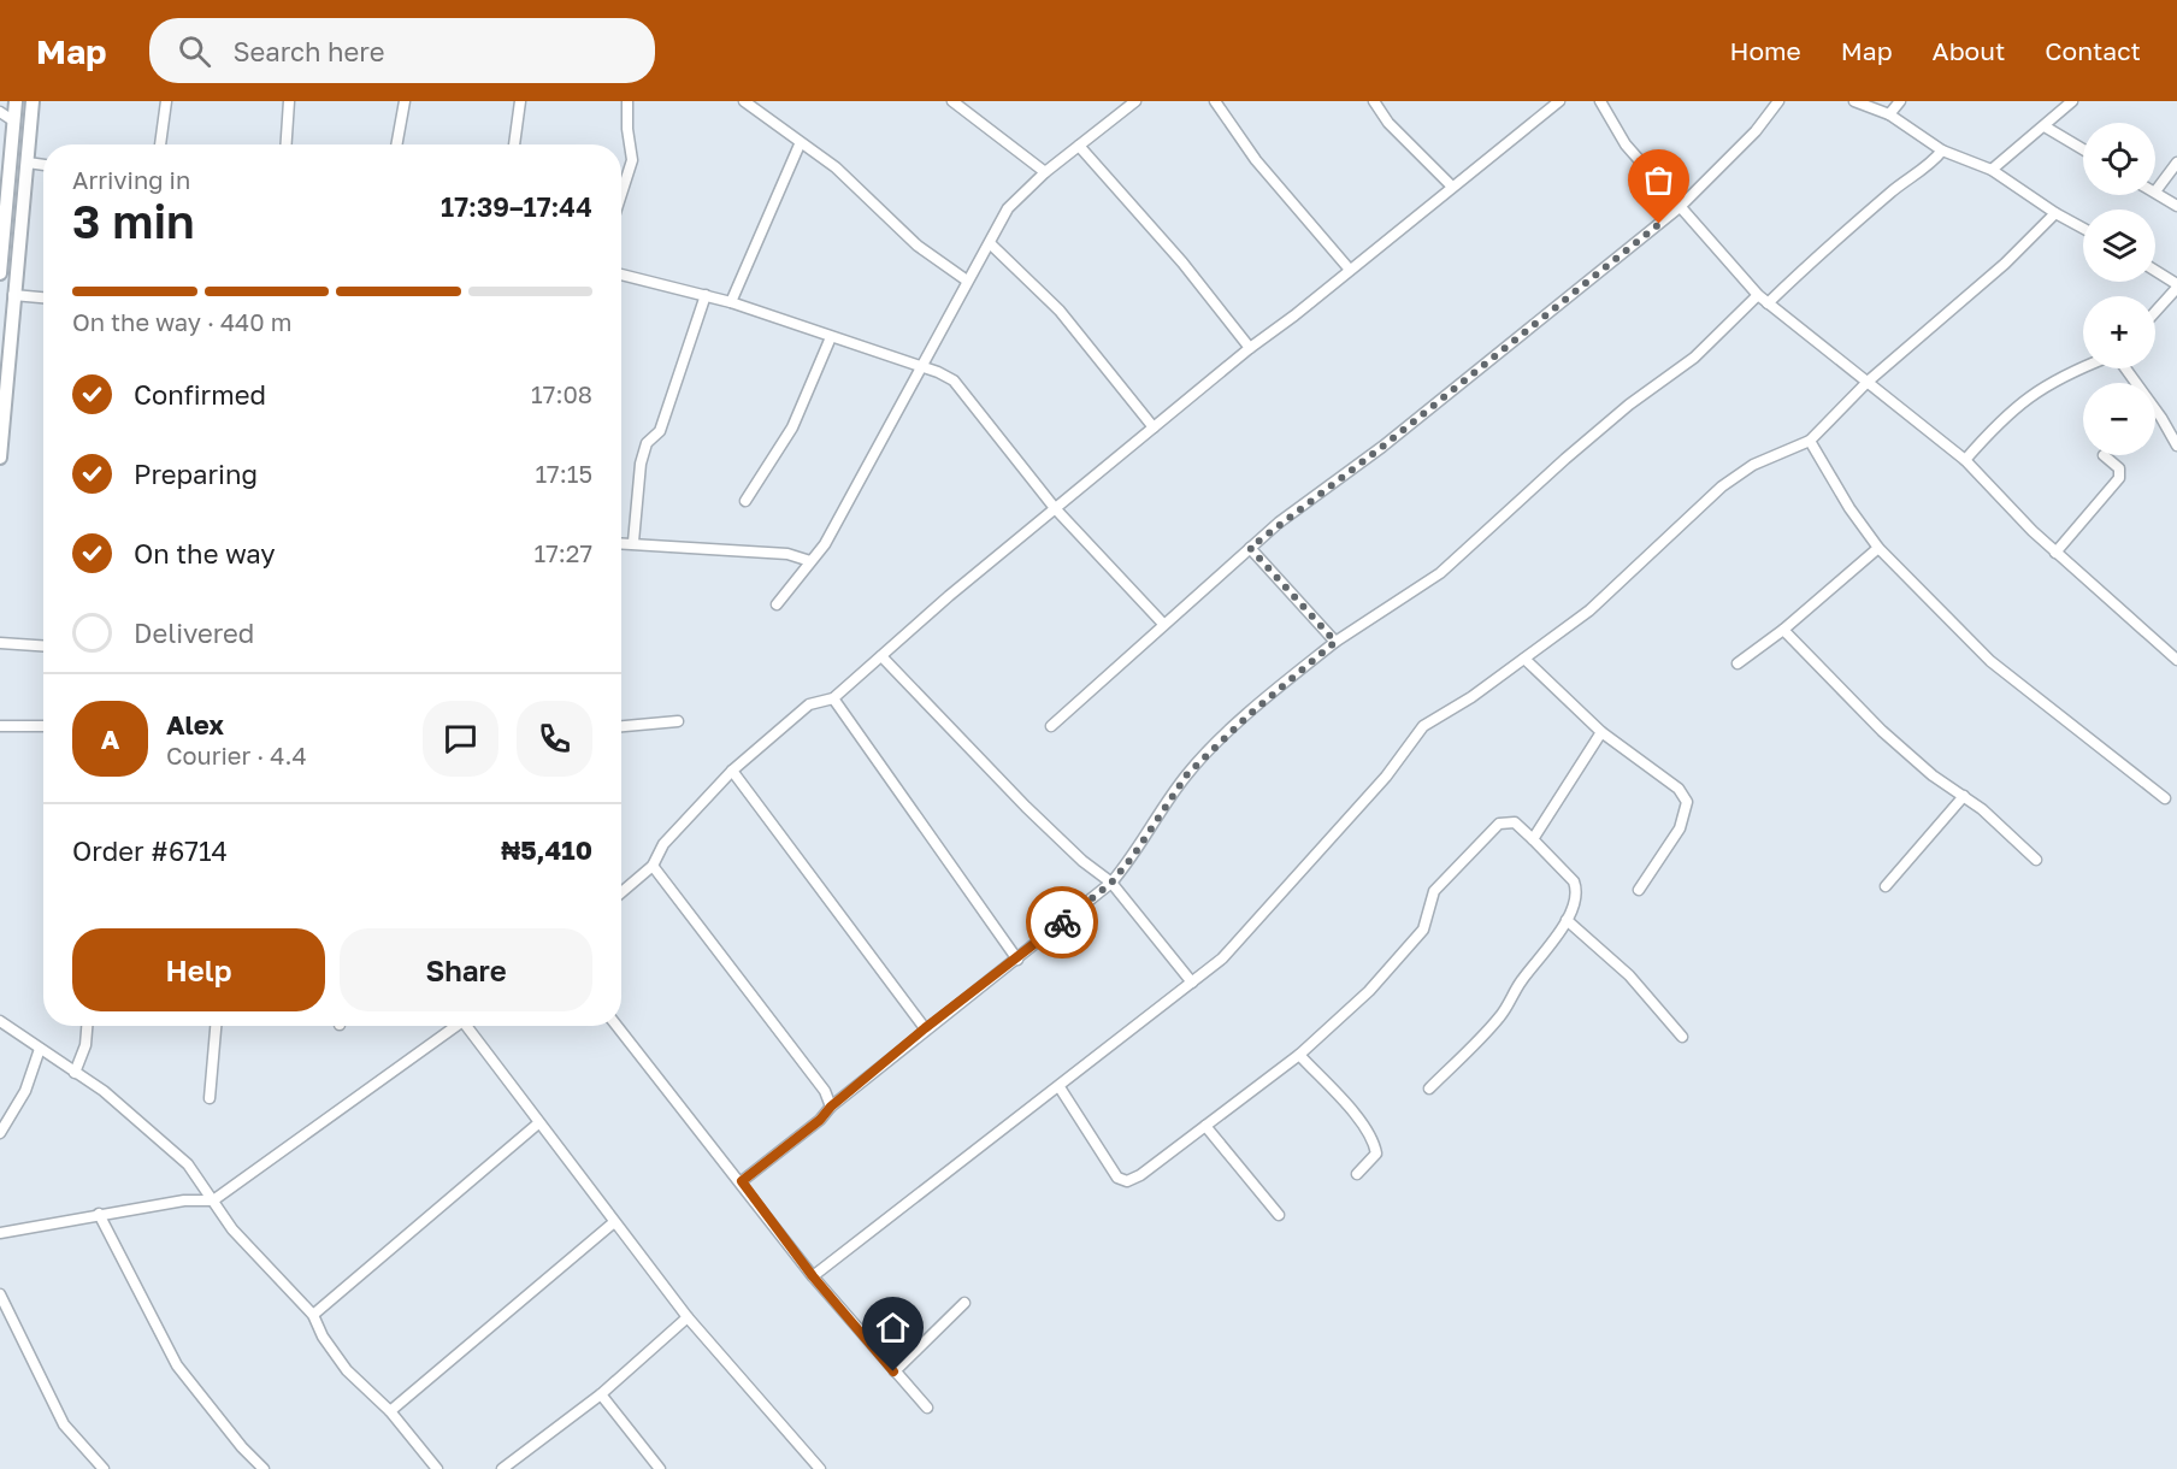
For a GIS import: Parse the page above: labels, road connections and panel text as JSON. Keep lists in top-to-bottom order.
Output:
{
  "page": {
    "header": "Map",
    "search": "Search here",
    "nav": [
      "Home",
      "Map",
      "About",
      "Contact"
    ],
    "map_buttons": ["+", "−"],
    "heading": ["3 min", "Arriving in", "17:39–17:44"],
    "panel": [
      "Alex",
      "Courier · 4.4",
      "Order #6714",
      "₦5,410"
    ],
    "bar": "On the way · 440 m",
    "list": [
      ["Confirmed", "17:08"],
      ["Preparing", "17:15"],
      ["On the way", "17:27"],
      "Delivered"
    ],
    "round": "A",
    "buttons": ["Help", "Share"]
  }
}
